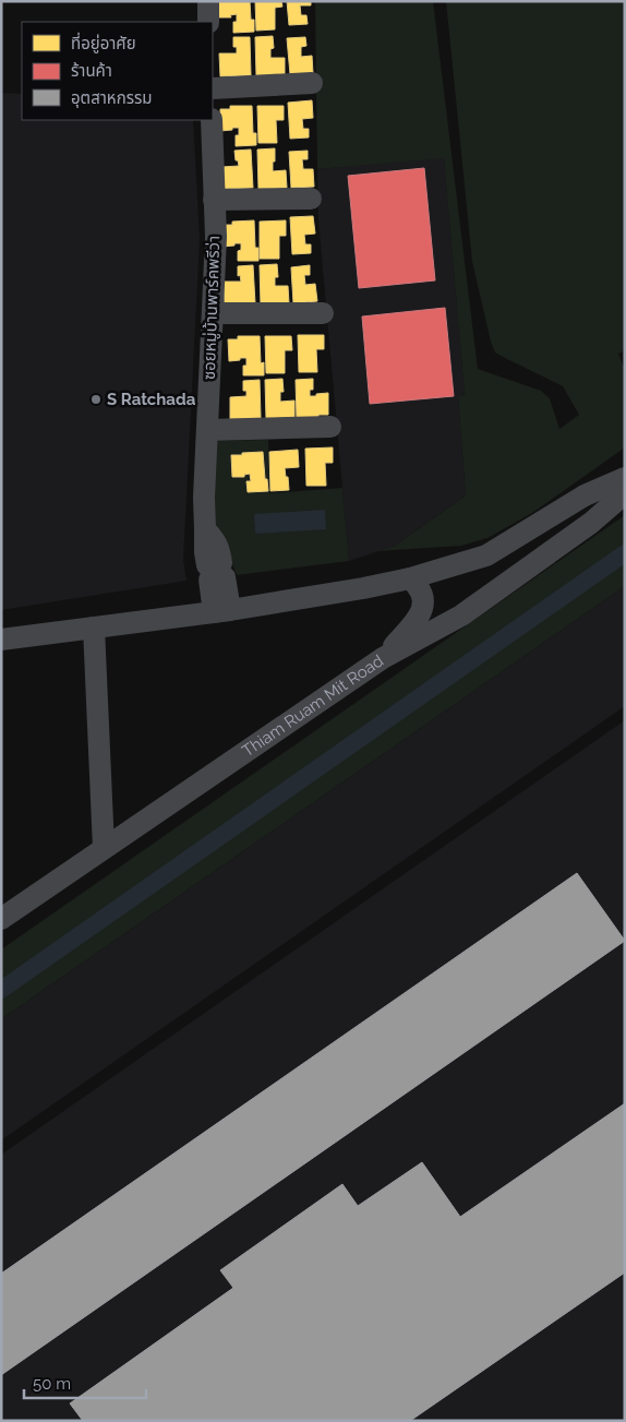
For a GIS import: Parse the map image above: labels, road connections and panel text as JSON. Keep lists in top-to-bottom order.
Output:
{
  "streets": {
    "street": ["ซอยหมู่บ้านพาร์คพรีว่า", "Thiam Ruam Mit Road"]
  },
  "places": ["S Ratchada"],
  "legend": ["ที่อยู่อาศัย", "ร้านค้า", "อุตสาหกรรม"],
  "scale_bar": "50 m"
}
